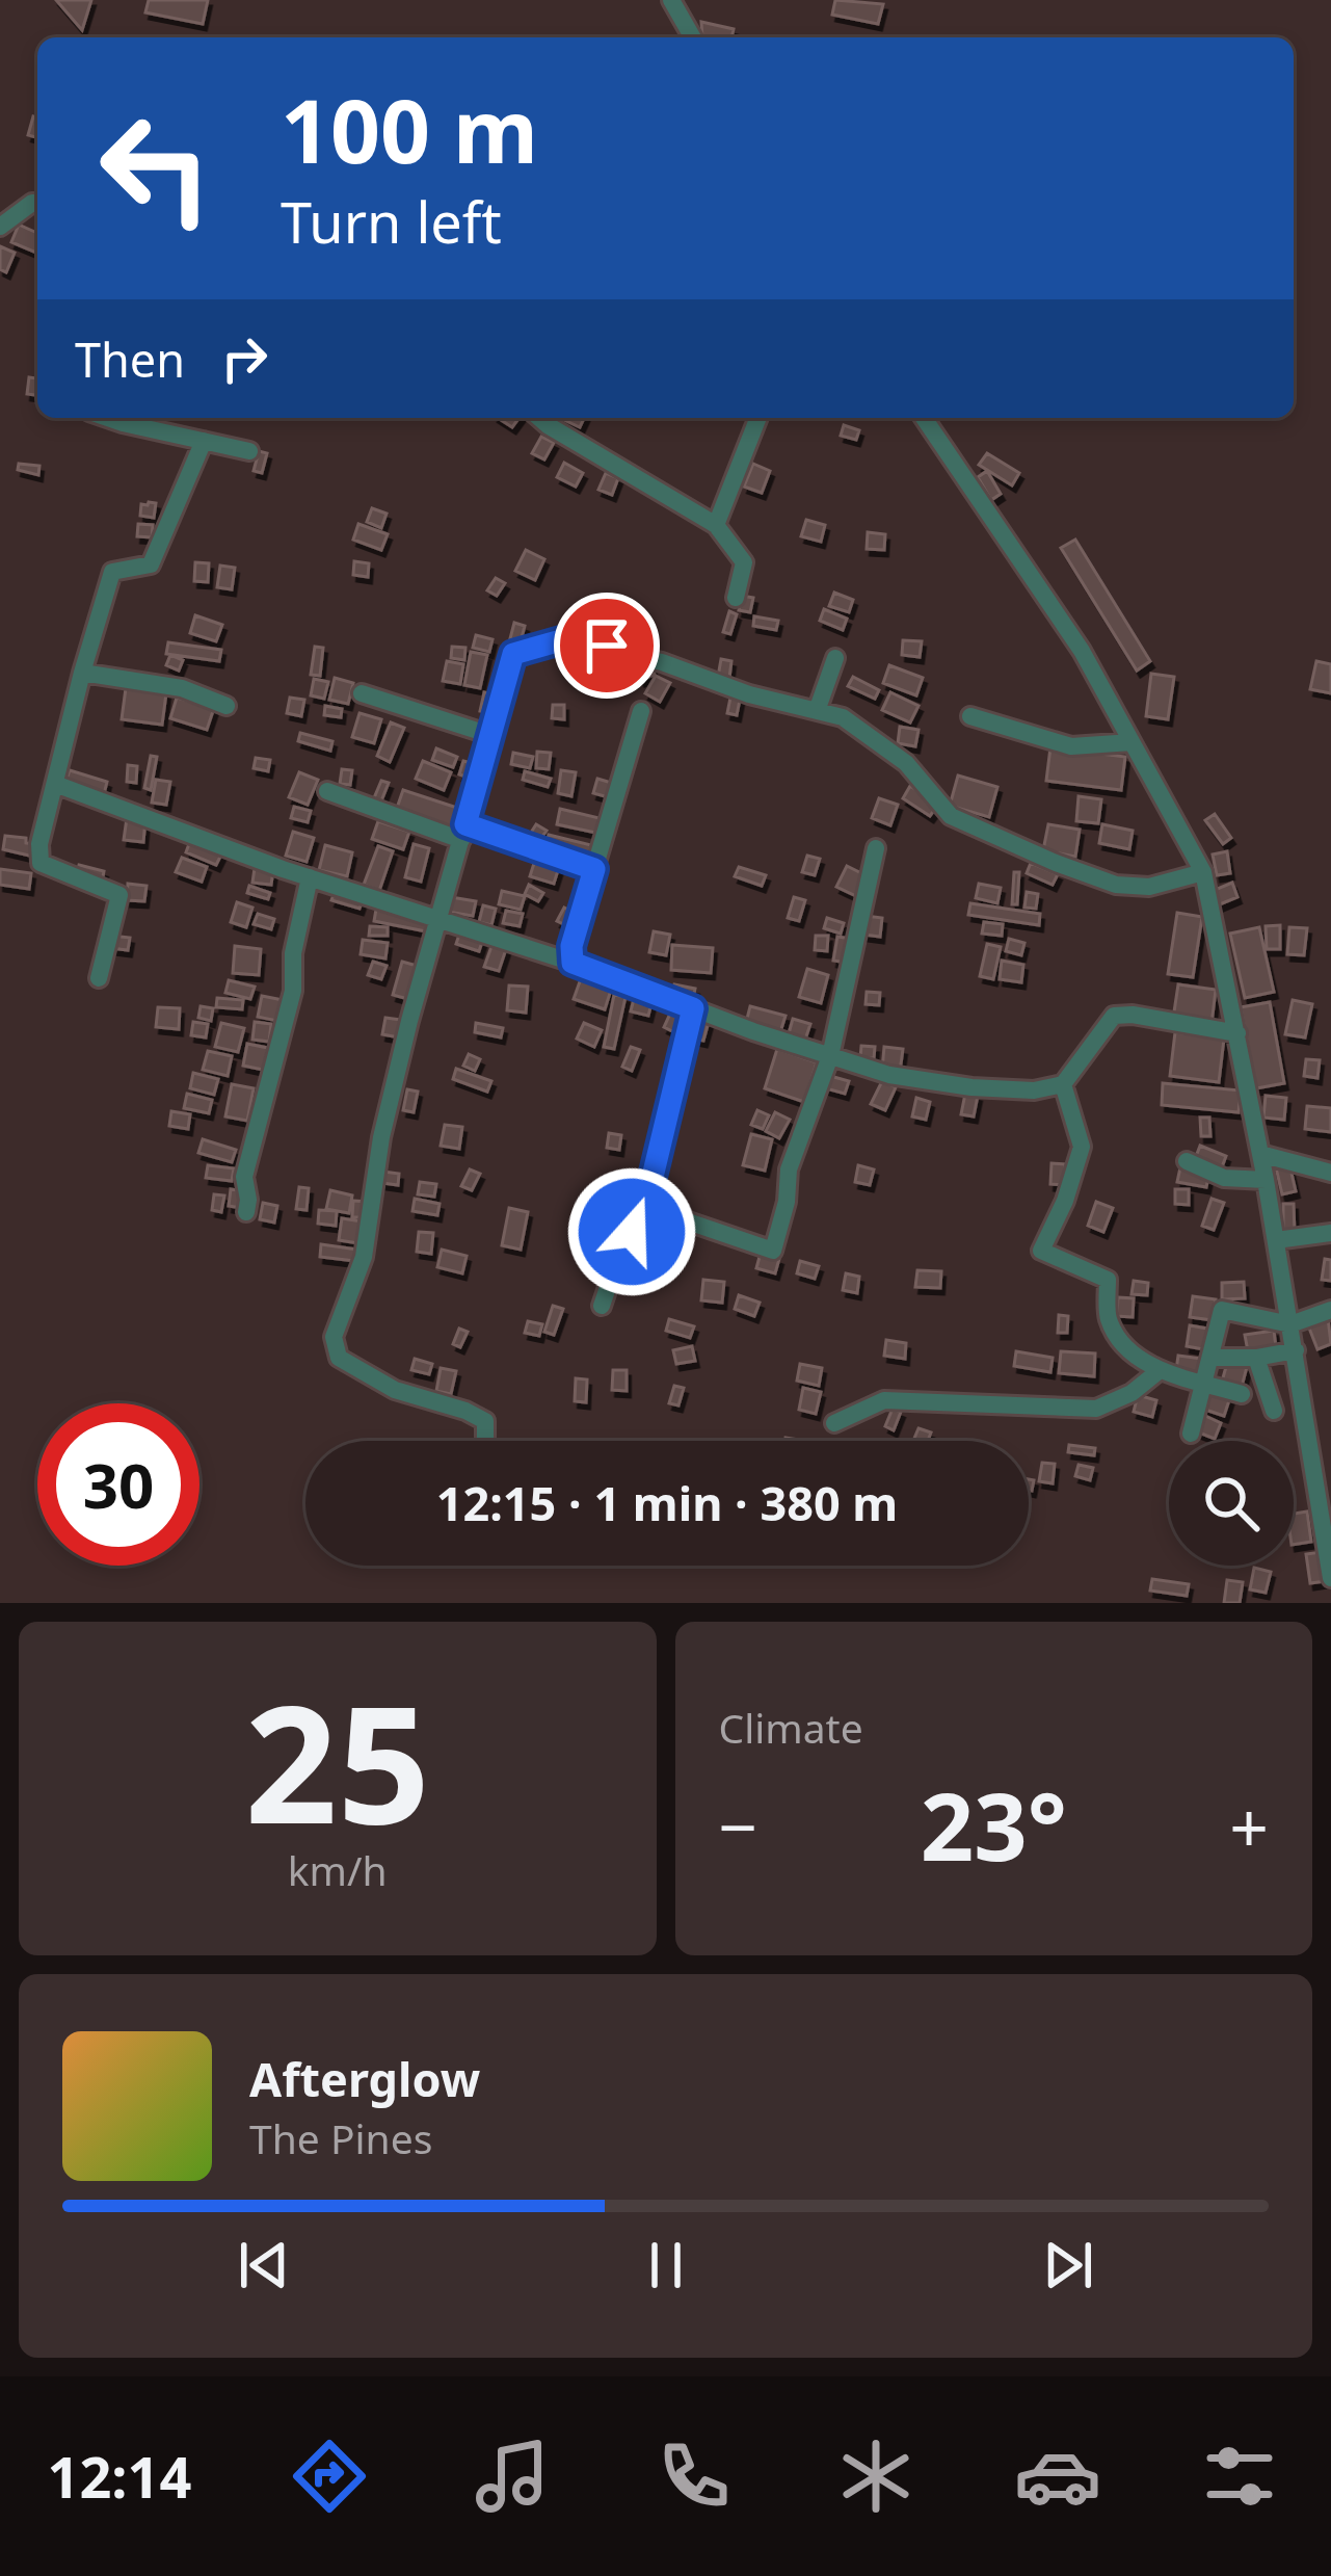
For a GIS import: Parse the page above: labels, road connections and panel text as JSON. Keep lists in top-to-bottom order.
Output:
{
  "page": {
    "turn": ["100 m", "Turn left"],
    "then": "Then",
    "limit": "30",
    "trip": "12:15 · 1 min · 380 m",
    "tile": [
      ["25", "km/h"],
      "Climate"
    ],
    "heat": ["−", "23°", "+"],
    "song": ["Afterglow", "The Pines"],
    "tabs": "12:14"
  }
}
